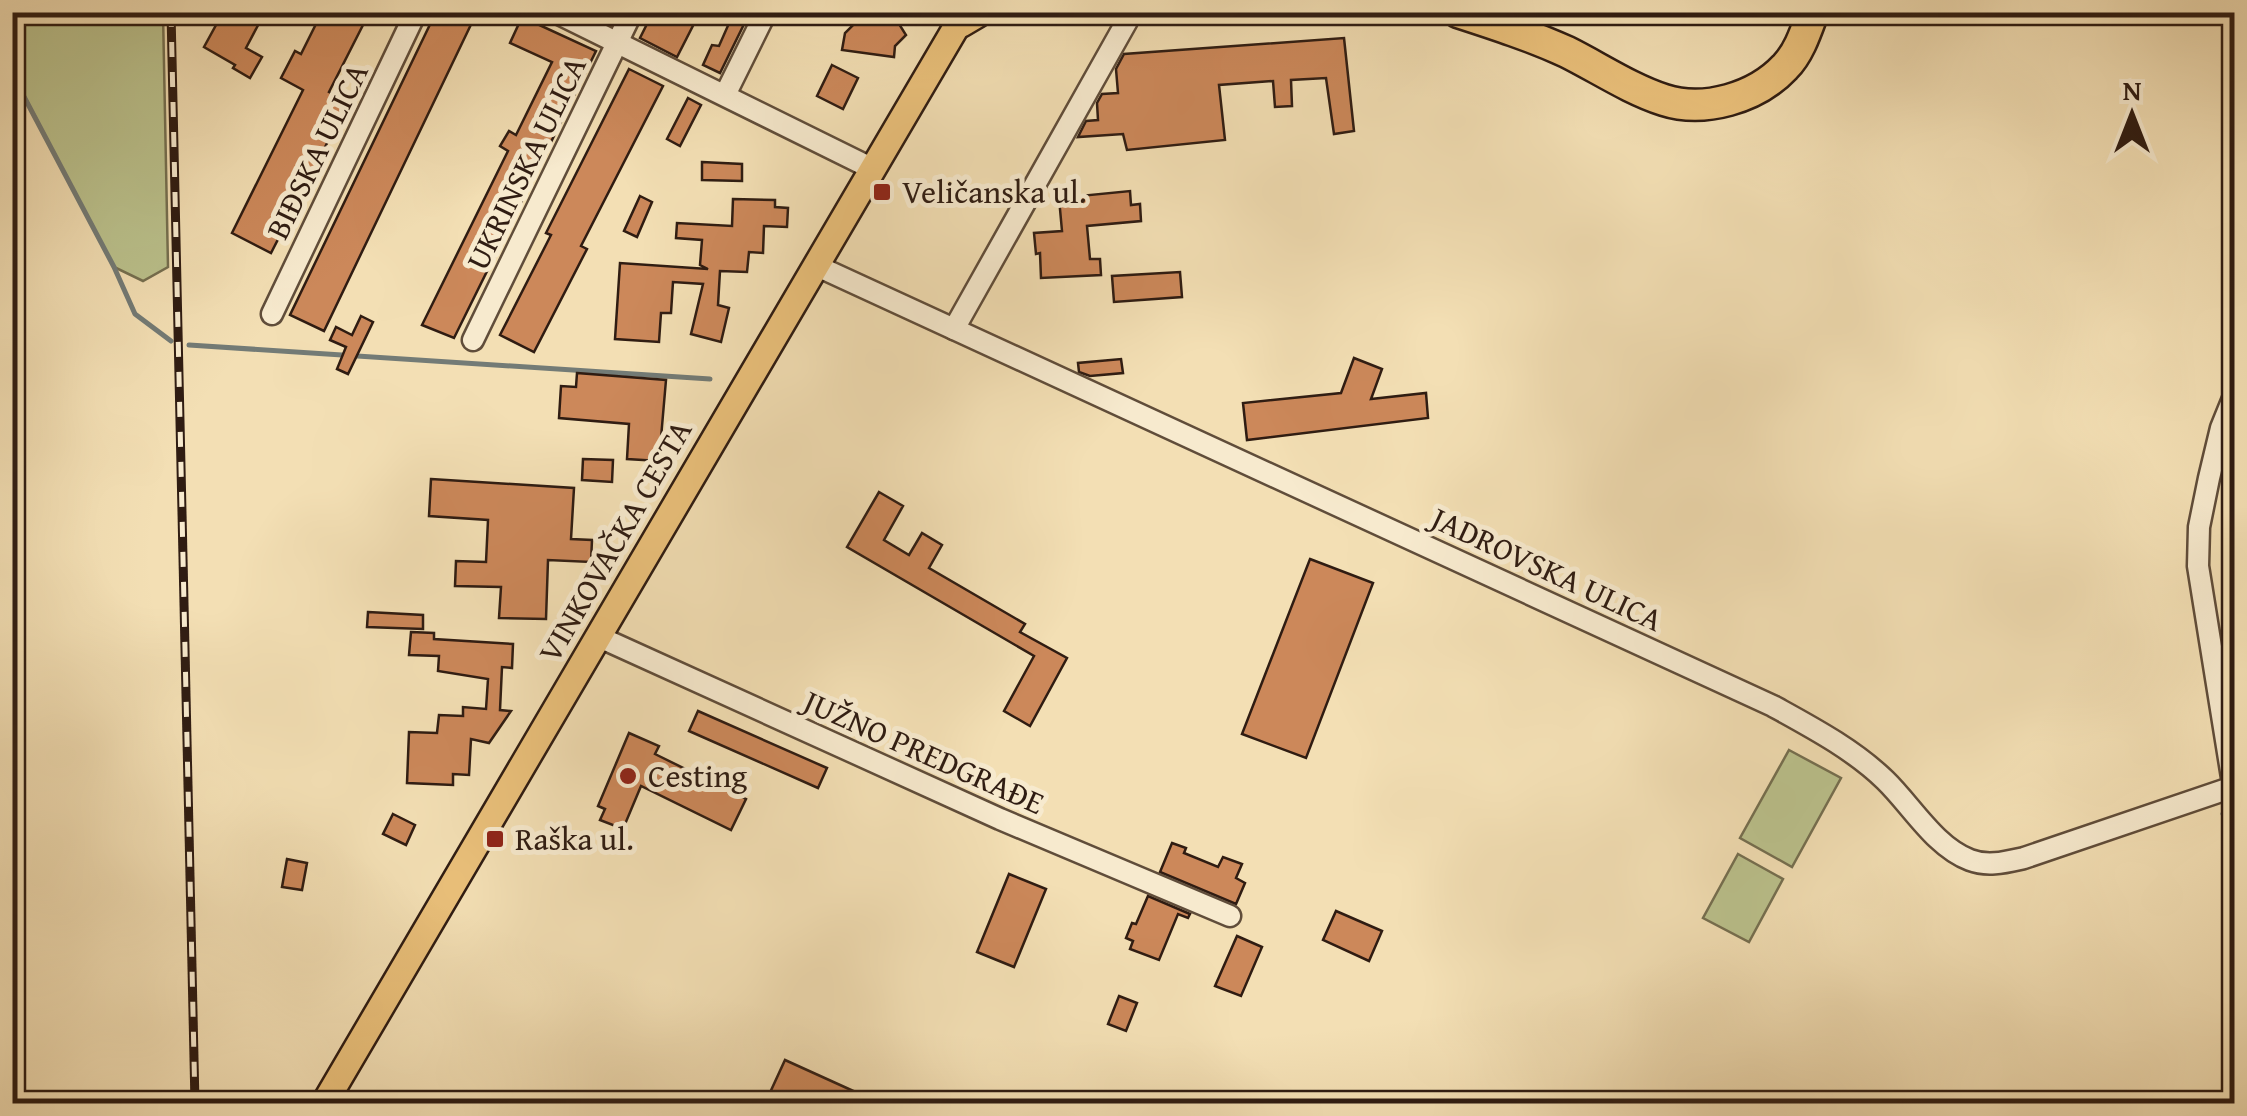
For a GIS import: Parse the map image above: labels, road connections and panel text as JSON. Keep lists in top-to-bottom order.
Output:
{
  "streets": {
    "main road": ["VINKOVAČKA CESTA"],
    "street": [
      "BIĐSKA ULICA",
      "UKRINSKA ULICA",
      "JADROVSKA ULICA",
      "JUŽNO PREDGRAĐE"
    ]
  },
  "crossings": [
    ["VINKOVAČKA CESTA", "JADROVSKA ULICA"],
    ["VINKOVAČKA CESTA", "JUŽNO PREDGRAĐE"]
  ],
  "places": {
    "transit": ["Veličanska ul.", "Raška ul."],
    "other": ["Cesting"]
  },
  "north": "top"
}
